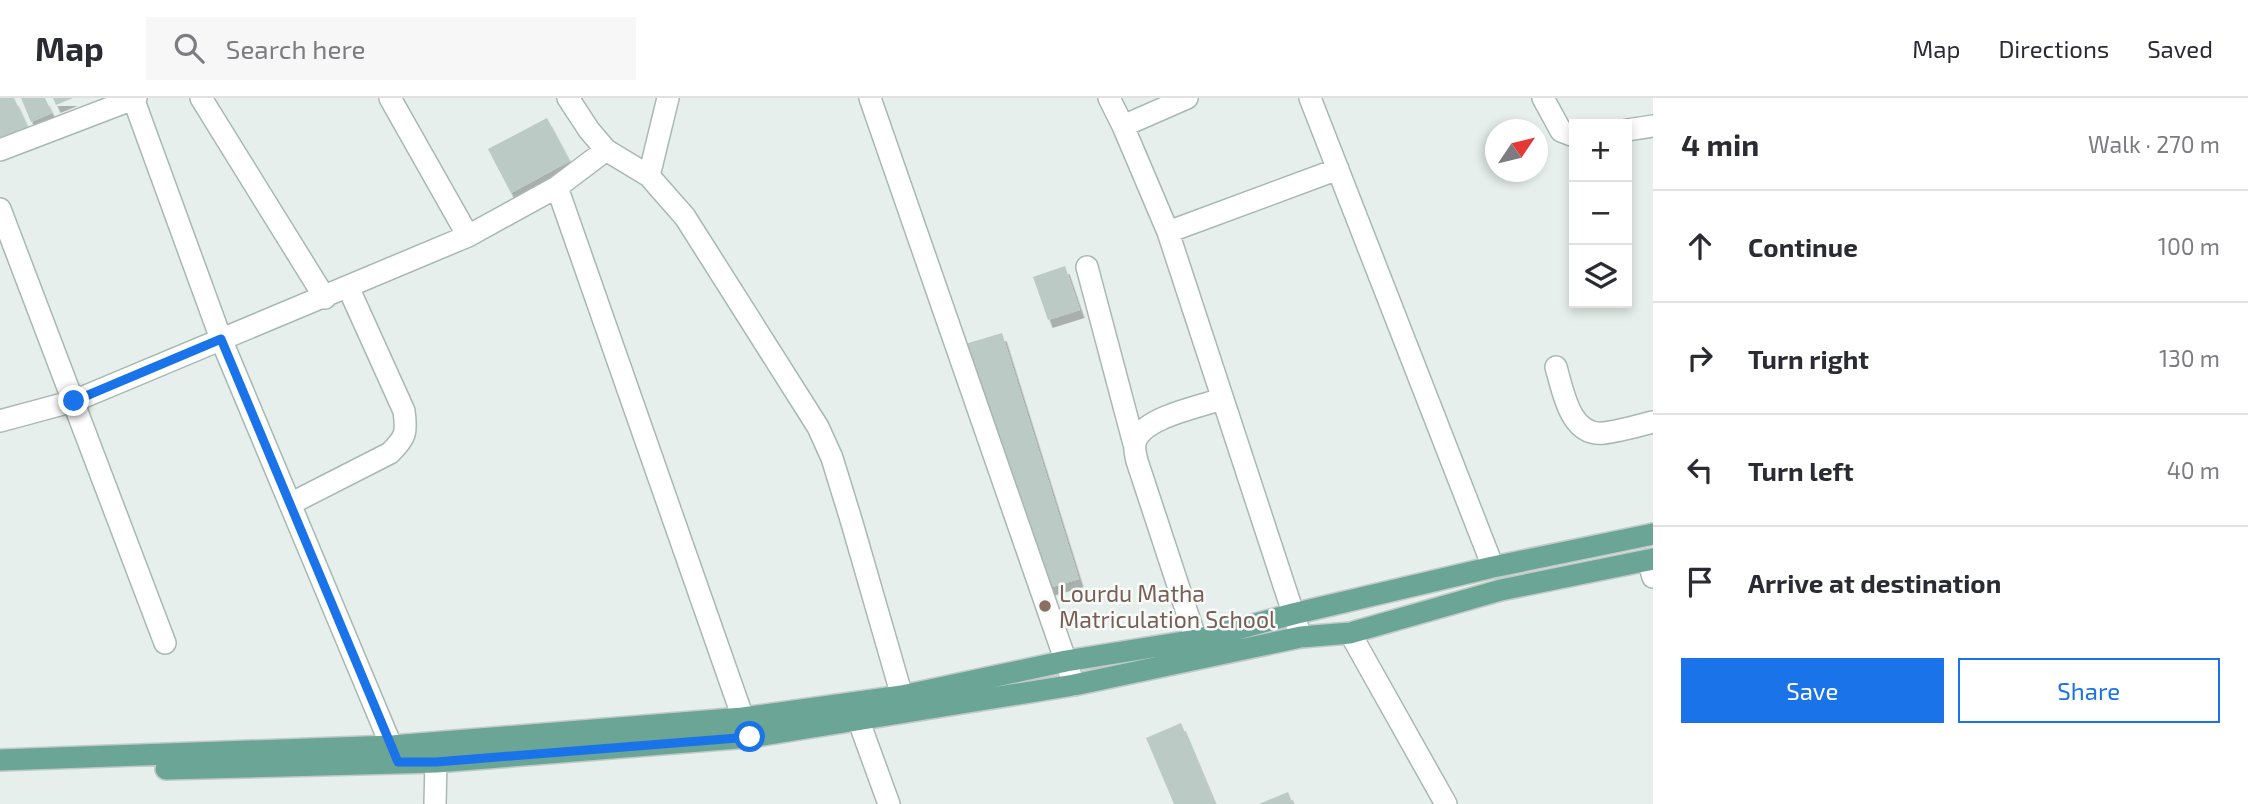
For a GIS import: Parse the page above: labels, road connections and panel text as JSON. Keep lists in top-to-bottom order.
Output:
{
  "places": ["Lourdu Matha Matriculation School"],
  "north": "top right",
  "page": {
    "header": "Map",
    "search": "Search here",
    "nav": ["Map", "Directions", "Saved"],
    "heading": ["4 min", "Walk · 270 m"],
    "map_buttons": ["+", "−"],
    "list": [
      ["Continue", "100 m"],
      ["Turn right", "130 m"],
      ["Turn left", "40 m"],
      "Arrive at destination"
    ],
    "buttons": ["Save", "Share"]
  }
}
